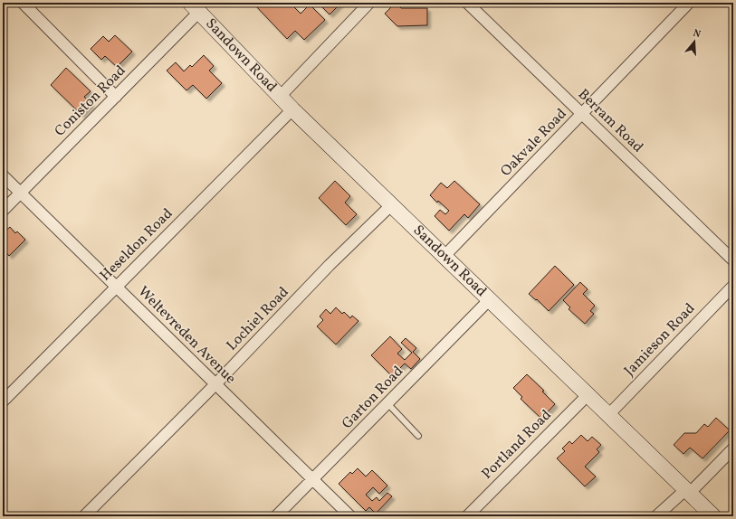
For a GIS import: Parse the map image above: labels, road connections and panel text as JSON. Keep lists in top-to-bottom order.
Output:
{
  "streets": {
    "street": [
      "Sandown Road",
      "Coniston Road",
      "Berram Road",
      "Oakvale Road",
      "Heseldon Road",
      "Lochiel Road",
      "Weltevreden Avenue",
      "Jamieson Road",
      "Garton Road",
      "Portland Road"
    ]
  },
  "crossings": [
    ["Sandown Road", "Coniston Road"],
    ["Sandown Road", "Oakvale Road"],
    ["Sandown Road", "Heseldon Road"],
    ["Sandown Road", "Lochiel Road"],
    ["Sandown Road", "Jamieson Road"],
    ["Sandown Road", "Garton Road"],
    ["Sandown Road", "Portland Road"],
    ["Coniston Road", "Weltevreden Avenue"],
    ["Berram Road", "Oakvale Road"],
    ["Heseldon Road", "Weltevreden Avenue"],
    ["Lochiel Road", "Weltevreden Avenue"],
    ["Weltevreden Avenue", "Garton Road"]
  ],
  "north": "top"
}
